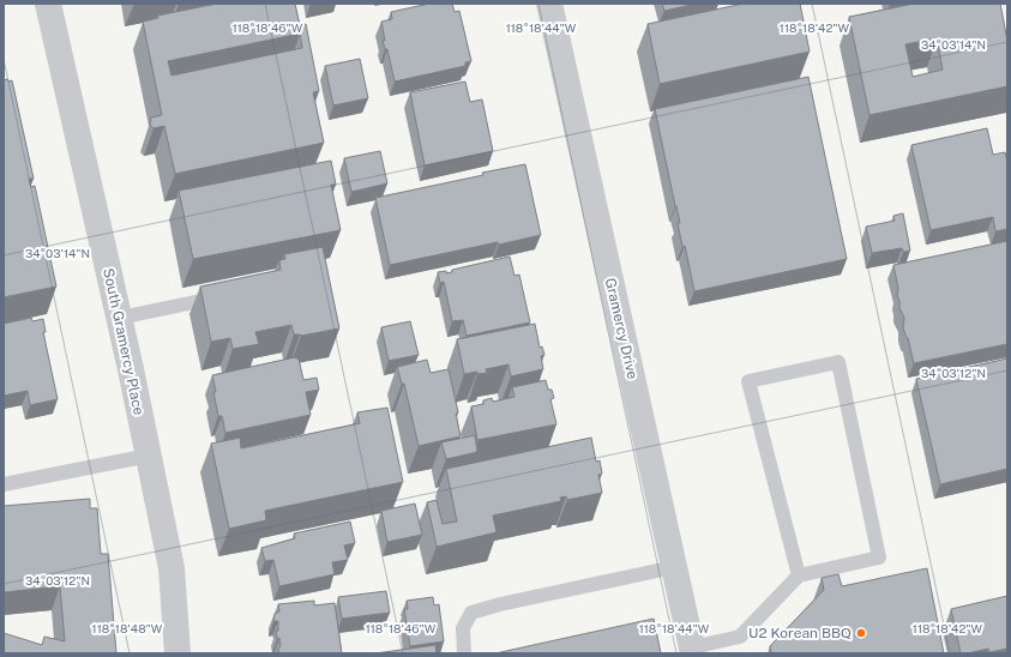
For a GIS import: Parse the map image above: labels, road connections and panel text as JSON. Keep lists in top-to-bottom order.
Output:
{
  "streets": {
    "street": ["Gramercy Drive", "South Gramercy Place"]
  },
  "places": ["U2 Korean BBQ"],
  "coordinates": [
    "118°18'46\"W",
    "118°18'44\"W",
    "118°18'42\"W",
    "34°03'14\"N",
    "34°03'12\"N",
    "118°18'48\"W"
  ]
}
